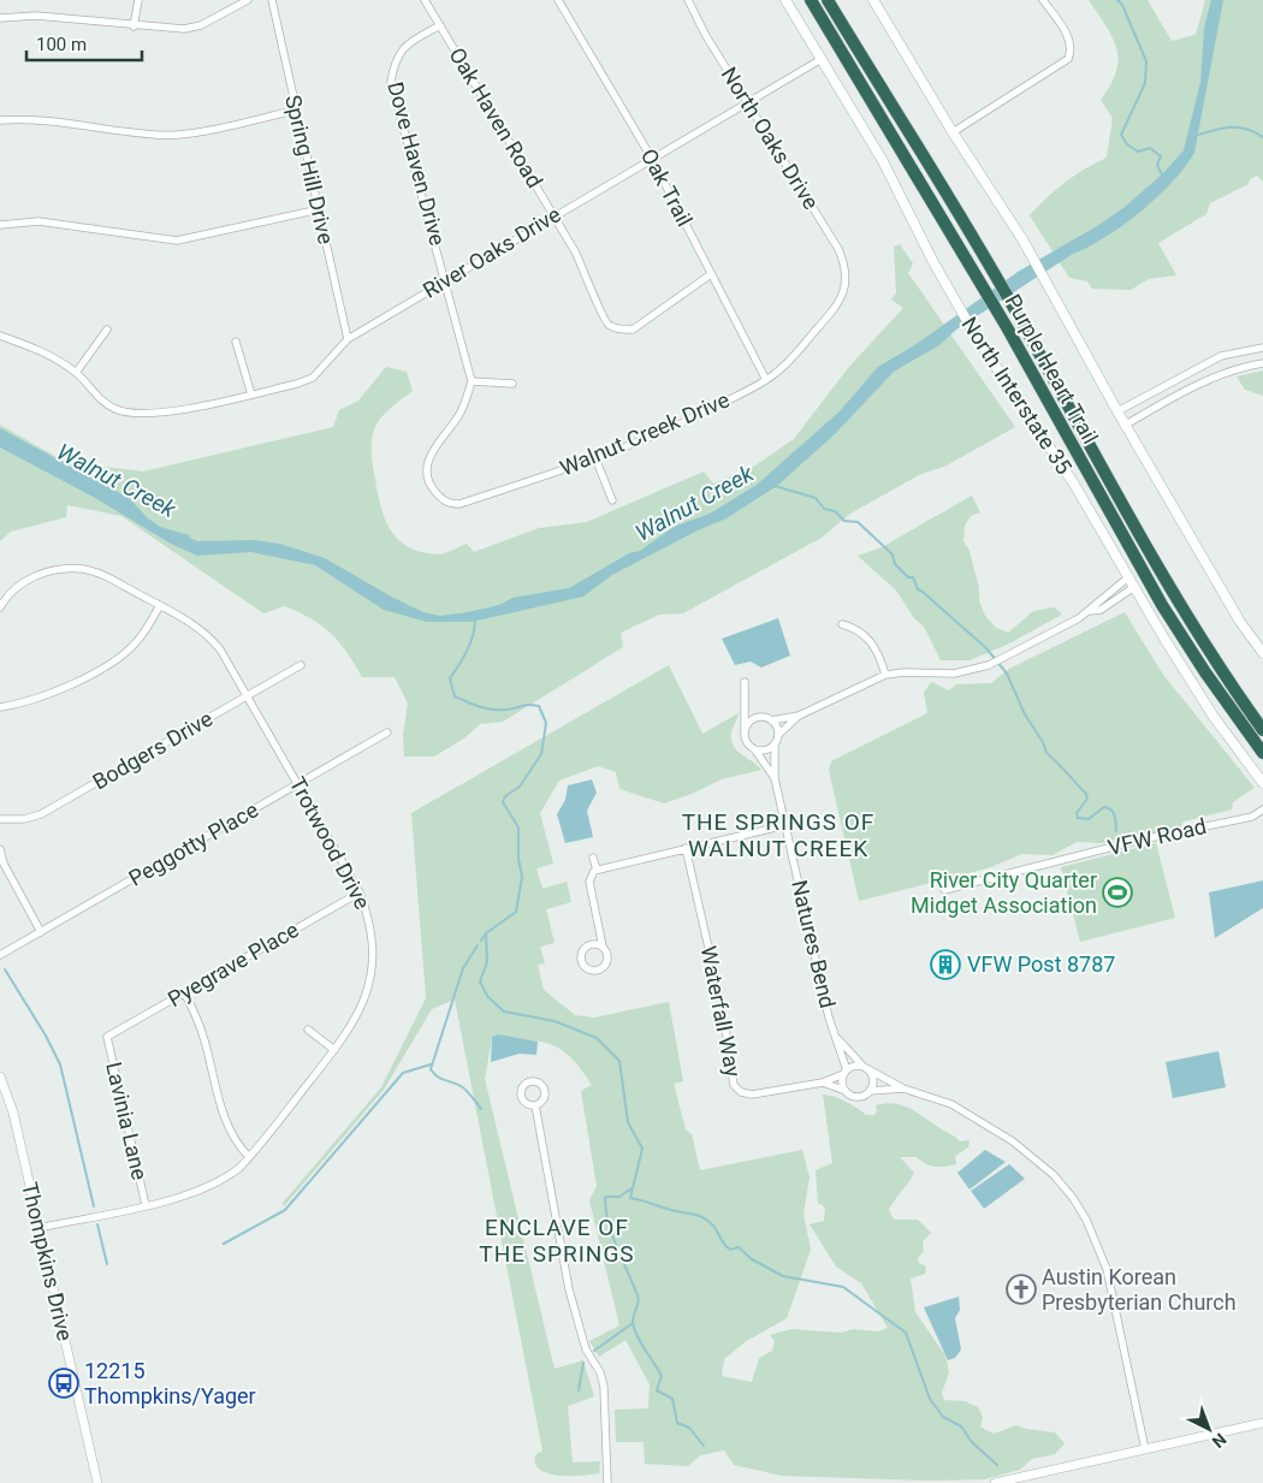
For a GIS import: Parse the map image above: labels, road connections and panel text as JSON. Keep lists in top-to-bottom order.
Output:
{
  "streets": {
    "highway": ["Purple Heart Trail"],
    "main road": ["North Interstate 35"],
    "street": [
      "Oak Haven Road",
      "North Oaks Drive",
      "Dove Haven Drive",
      "Spring Hill Drive",
      "Oak Trail",
      "River Oaks Drive",
      "Walnut Creek Drive",
      "Bodgers Drive",
      "VFW Road",
      "Trotwood Drive",
      "Peggotty Place",
      "Natures Bend",
      "Pyegrave Place",
      "Waterfall Way",
      "Lavinia Lane",
      "Thompkins Drive"
    ]
  },
  "crossings": [
    ["Oak Haven Road", "Dove Haven Drive"],
    ["Oak Haven Road", "Oak Trail"],
    ["Oak Haven Road", "River Oaks Drive"],
    ["North Oaks Drive", "River Oaks Drive"],
    ["North Oaks Drive", "Walnut Creek Drive"],
    ["Dove Haven Drive", "River Oaks Drive"],
    ["Dove Haven Drive", "Walnut Creek Drive"],
    ["Spring Hill Drive", "River Oaks Drive"],
    ["Oak Trail", "River Oaks Drive"],
    ["Oak Trail", "Walnut Creek Drive"],
    ["River Oaks Drive", "North Interstate 35"],
    ["Bodgers Drive", "Trotwood Drive"],
    ["Trotwood Drive", "Peggotty Place"],
    ["Trotwood Drive", "Pyegrave Place"],
    ["Trotwood Drive", "Lavinia Lane"],
    ["Trotwood Drive", "Thompkins Drive"],
    ["Natures Bend", "Waterfall Way"],
    ["Pyegrave Place", "Lavinia Lane"]
  ],
  "districts": ["THE SPRINGS OF WALNUT CREEK", "ENCLAVE OF THE SPRINGS"],
  "water": ["Walnut Creek"],
  "places": {
    "sports": ["River City Quarter Midget Association"],
    "building": ["VFW Post 8787"],
    "church": ["Austin Korean Presbyterian Church"],
    "bus stop": ["12215 Thompkins/Yager"]
  },
  "scale_bar": "100 m",
  "north": "bottom right"
}
